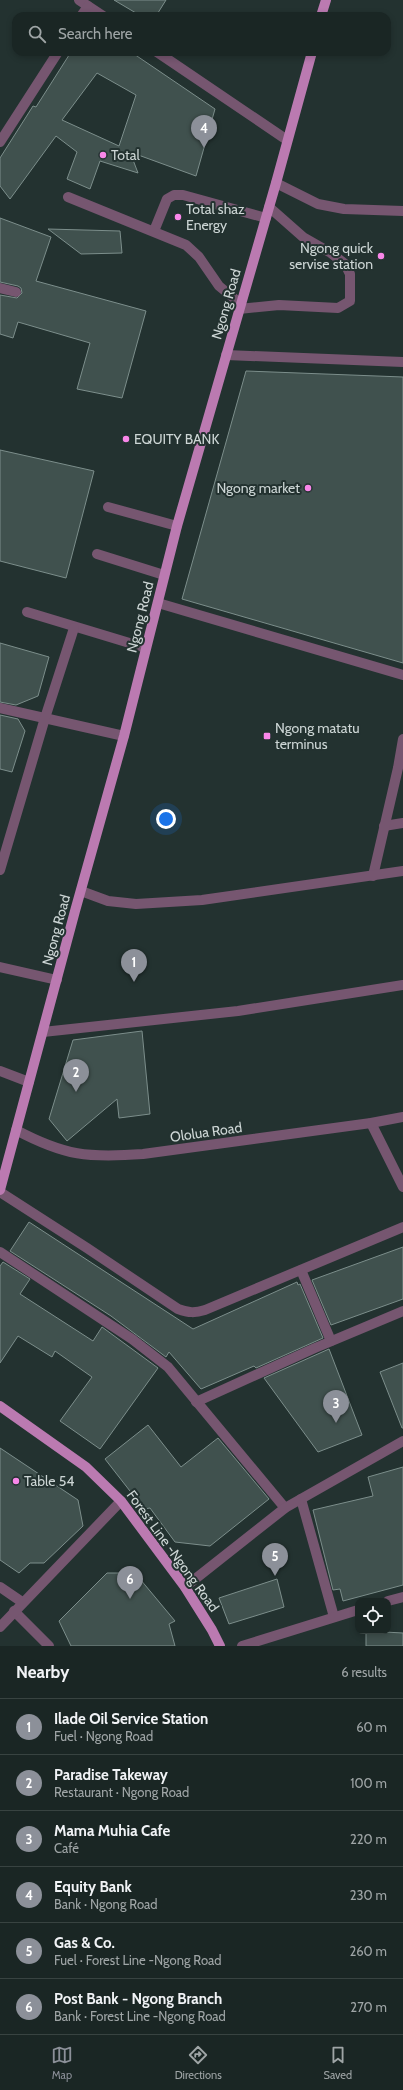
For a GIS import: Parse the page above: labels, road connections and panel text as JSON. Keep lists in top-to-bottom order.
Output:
{
  "streets": {
    "main road": ["Ngong Road", "Forest Line -Ngong Road"],
    "street": ["Ololua Road"]
  },
  "crossings": [
    ["Ngong Road", "Ololua Road"]
  ],
  "places": {
    "other": [
      "Total",
      "Total shaz Energy",
      "Ngong quick servise station",
      "EQUITY BANK",
      "Ngong market",
      "Table 54"
    ],
    "transit": ["Ngong matatu terminus"]
  },
  "page": {
    "search": "Search here",
    "pins": [
      "4",
      "1",
      "2",
      "3",
      "5",
      "6"
    ],
    "heading": ["Nearby", "6 results"],
    "list": [
      {
        "mark": "1",
        "name": "Ilade Oil Service Station",
        "note": "Fuel · Ngong Road",
        "value": "60 m"
      },
      {
        "mark": "2",
        "name": "Paradise Takeway",
        "note": "Restaurant · Ngong Road",
        "value": "100 m"
      },
      {
        "mark": "3",
        "name": "Mama Muhia Cafe",
        "note": "Café",
        "value": "220 m"
      },
      {
        "mark": "4",
        "name": "Equity Bank",
        "note": "Bank · Ngong Road",
        "value": "230 m"
      },
      {
        "mark": "5",
        "name": "Gas & Co.",
        "note": "Fuel · Forest Line -Ngong Road",
        "value": "260 m"
      },
      {
        "mark": "6",
        "name": "Post Bank - Ngong Branch",
        "note": "Bank · Forest Line -Ngong Road",
        "value": "270 m"
      }
    ],
    "nav": ["Map", "Directions", "Saved"]
  }
}
